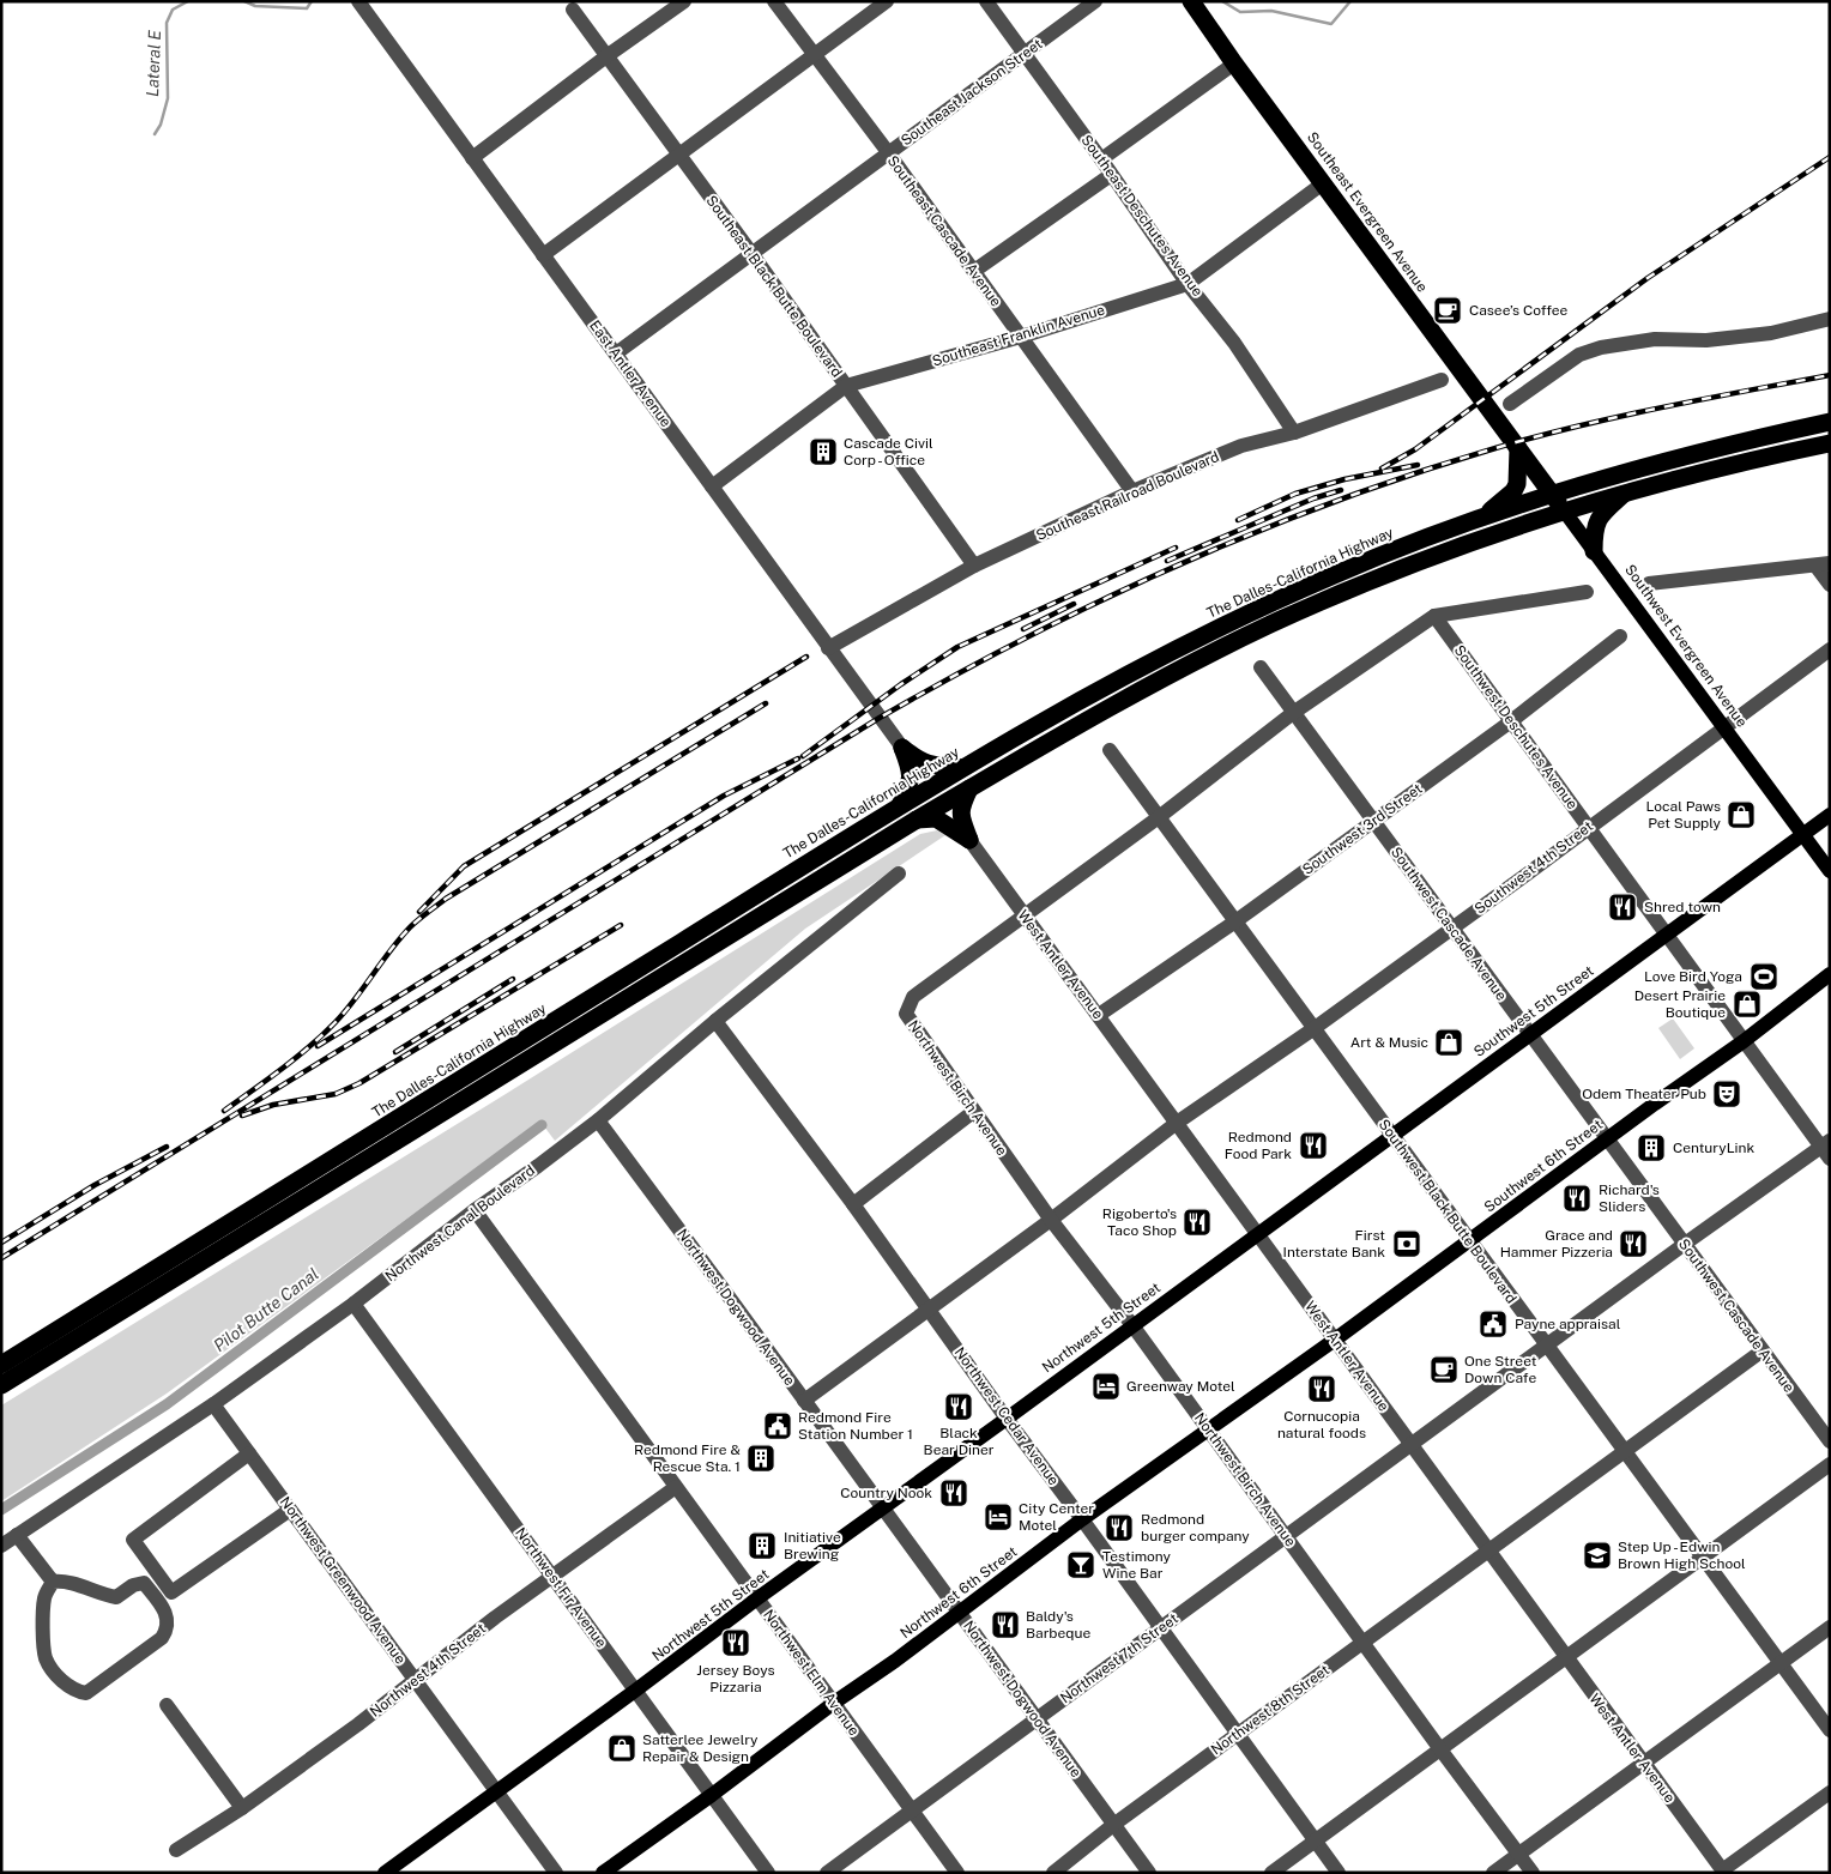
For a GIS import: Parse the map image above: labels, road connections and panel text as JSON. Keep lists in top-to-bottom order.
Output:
{
  "streets": {
    "highway": ["Southeast Evergreen Avenue", "The Dalles-California Highway", "Southwest Evergreen Avenue"],
    "main road": [
      "Southwest 5th Street",
      "Southwest 6th Street",
      "Northwest 5th Street",
      "Northwest 6th Street"
    ],
    "street": [
      "Southeast Jackson Street",
      "Southeast Deschutes Avenue",
      "Southeast Cascade Avenue",
      "Southeast Black Butte Boulevard",
      "Southeast Franklin Avenue",
      "East Antler Avenue",
      "Southeast Railroad Boulevard",
      "Southwest Deschutes Avenue",
      "Southwest 3rd Street",
      "Southwest 4th Street",
      "Southwest Cascade Avenue",
      "West Antler Avenue",
      "Northwest Birch Avenue",
      "Southwest Black Butte Boulevard",
      "Northwest Canal Boulevard",
      "Northwest Dogwood Avenue",
      "Northwest Cedar Avenue",
      "Northwest Greenwood Avenue",
      "Northwest Fir Avenue",
      "Northwest 7th Street",
      "Northwest 4th Street",
      "Northwest Elm Avenue",
      "Northwest 8th Street"
    ]
  },
  "crossings": [
    ["Southeast Jackson Street", "Southeast Deschutes Avenue"],
    ["Southeast Jackson Street", "Southeast Cascade Avenue"],
    ["Southeast Jackson Street", "Southeast Black Butte Boulevard"],
    ["Southeast Jackson Street", "East Antler Avenue"],
    ["Southeast Evergreen Avenue", "Southeast Franklin Avenue"],
    ["Southeast Evergreen Avenue", "Southwest Evergreen Avenue"],
    ["Southeast Deschutes Avenue", "Southeast Franklin Avenue"],
    ["Southeast Deschutes Avenue", "Southeast Railroad Boulevard"],
    ["Southeast Cascade Avenue", "Southeast Franklin Avenue"],
    ["Southeast Cascade Avenue", "Southeast Railroad Boulevard"],
    ["Southeast Black Butte Boulevard", "Southeast Franklin Avenue"],
    ["Southeast Black Butte Boulevard", "Southeast Railroad Boulevard"],
    ["Southeast Franklin Avenue", "East Antler Avenue"],
    ["East Antler Avenue", "Southeast Railroad Boulevard"],
    ["The Dalles-California Highway", "Southwest Evergreen Avenue"],
    ["Southwest Evergreen Avenue", "Southwest 4th Street"],
    ["Southwest Evergreen Avenue", "Southwest 5th Street"],
    ["Southwest Deschutes Avenue", "Southwest 3rd Street"],
    ["Southwest Deschutes Avenue", "Southwest 4th Street"],
    ["Southwest Deschutes Avenue", "Southwest 5th Street"],
    ["Southwest Deschutes Avenue", "Southwest 6th Street"],
    ["Southwest Deschutes Avenue", "Northwest 7th Street"],
    ["Southwest 3rd Street", "Southwest Cascade Avenue"],
    ["Southwest 3rd Street", "West Antler Avenue"],
    ["Southwest 3rd Street", "Southwest Black Butte Boulevard"],
    ["Southwest 4th Street", "Southwest Cascade Avenue"],
    ["Southwest 4th Street", "West Antler Avenue"],
    ["Southwest 4th Street", "Southwest Black Butte Boulevard"],
    ["Southwest Cascade Avenue", "Southwest 5th Street"],
    ["Southwest Cascade Avenue", "Southwest 6th Street"],
    ["Southwest Cascade Avenue", "Northwest 7th Street"],
    ["Southwest Cascade Avenue", "Northwest 8th Street"],
    ["West Antler Avenue", "Southwest 5th Street"],
    ["West Antler Avenue", "Northwest Birch Avenue"],
    ["West Antler Avenue", "Southwest 6th Street"],
    ["West Antler Avenue", "Northwest 5th Street"],
    ["West Antler Avenue", "Northwest 6th Street"],
    ["West Antler Avenue", "Northwest 7th Street"],
    ["West Antler Avenue", "Northwest 8th Street"],
    ["Southwest 5th Street", "Southwest Black Butte Boulevard"],
    ["Southwest 5th Street", "Northwest 5th Street"],
    ["Northwest Birch Avenue", "Northwest 5th Street"],
    ["Northwest Birch Avenue", "Northwest 6th Street"],
    ["Northwest Birch Avenue", "Northwest 7th Street"],
    ["Northwest Birch Avenue", "Northwest 8th Street"],
    ["Southwest 6th Street", "Southwest Black Butte Boulevard"],
    ["Southwest 6th Street", "Northwest 6th Street"],
    ["Southwest Black Butte Boulevard", "Northwest 7th Street"],
    ["Southwest Black Butte Boulevard", "Northwest 8th Street"],
    ["Northwest Canal Boulevard", "Northwest Dogwood Avenue"],
    ["Northwest Canal Boulevard", "Northwest Cedar Avenue"],
    ["Northwest Canal Boulevard", "Northwest Greenwood Avenue"],
    ["Northwest Canal Boulevard", "Northwest Fir Avenue"],
    ["Northwest Canal Boulevard", "Northwest Elm Avenue"],
    ["Northwest Dogwood Avenue", "Northwest 5th Street"],
    ["Northwest Dogwood Avenue", "Northwest 6th Street"],
    ["Northwest Dogwood Avenue", "Northwest 7th Street"],
    ["Northwest Dogwood Avenue", "Northwest 8th Street"],
    ["Northwest 5th Street", "Northwest Cedar Avenue"],
    ["Northwest 5th Street", "Northwest Greenwood Avenue"],
    ["Northwest 5th Street", "Northwest Fir Avenue"],
    ["Northwest 5th Street", "Northwest Elm Avenue"],
    ["Northwest Cedar Avenue", "Northwest 6th Street"],
    ["Northwest Cedar Avenue", "Northwest 7th Street"],
    ["Northwest Cedar Avenue", "Northwest 8th Street"],
    ["Northwest Greenwood Avenue", "Northwest 4th Street"],
    ["Northwest Fir Avenue", "Northwest 6th Street"],
    ["Northwest Fir Avenue", "Northwest 4th Street"],
    ["Northwest 6th Street", "Northwest Elm Avenue"],
    ["Northwest 7th Street", "Northwest Elm Avenue"],
    ["Northwest 4th Street", "Northwest Elm Avenue"]
  ],
  "water": ["Lateral E", "Pilot Butte Canal"],
  "places": {
    "cafe": ["Casee’s Coffee", "One Street Down Cafe"],
    "building": [
      "Cascade Civil Corp - Office",
      "CenturyLink",
      "Redmond Fire & Rescue Sta. 1",
      "Initiative Brewing"
    ],
    "shop": [
      "Local Paws Pet Supply",
      "Desert Prairie Boutique",
      "Art & Music",
      "Satterlee Jewelry Repair & Design"
    ],
    "restaurant": [
      "Shred town",
      "Redmond Food Park",
      "Richard's Sliders",
      "Rigoberto's Taco Shop",
      "Grace and Hammer Pizzeria",
      "Cornucopia natural foods",
      "Black Bear Diner",
      "Country Nook",
      "Redmond burger company",
      "Baldy's Barbeque",
      "Jersey Boys Pizzaria"
    ],
    "sports": ["Love Bird Yoga"],
    "theatre": ["Odem Theater Pub"],
    "bank": ["First Interstate Bank"],
    "public building": ["Payne appraisal", "Redmond Fire Station Number 1"],
    "hotel": ["Greenway Motel", "City Center Motel"],
    "school or university": ["Step Up - Edwin Brown High School"],
    "bar": ["Testimony Wine Bar"]
  }
}
